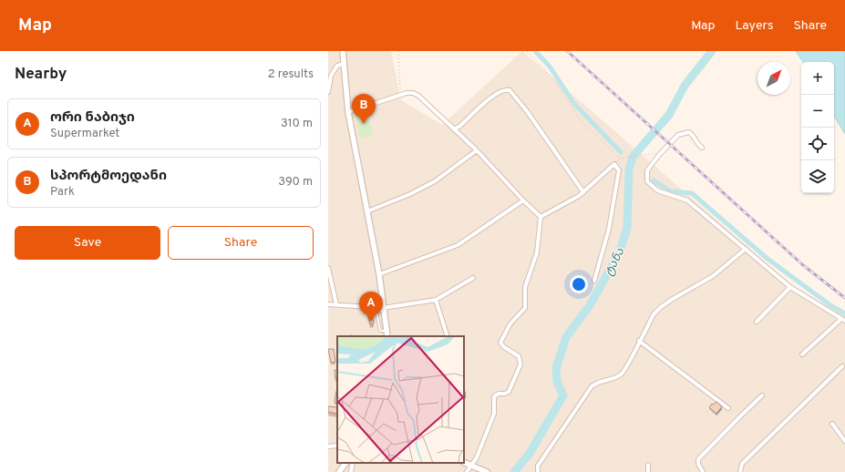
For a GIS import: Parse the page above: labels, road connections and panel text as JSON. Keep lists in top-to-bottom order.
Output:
{
  "water": ["ტანა"],
  "north": "top right",
  "page": {
    "header": "Map",
    "nav": ["Map", "Layers", "Share"],
    "heading": ["Nearby", "2 results"],
    "map_buttons": ["+", "−"],
    "pins": ["B", "A"],
    "list": [
      {
        "mark": "A",
        "name": "ორი ნაბიჯი",
        "note": "Supermarket",
        "value": "310 m"
      },
      {
        "mark": "B",
        "name": "სპორტმოედანი",
        "note": "Park",
        "value": "390 m"
      }
    ],
    "buttons": ["Save", "Share"]
  }
}
